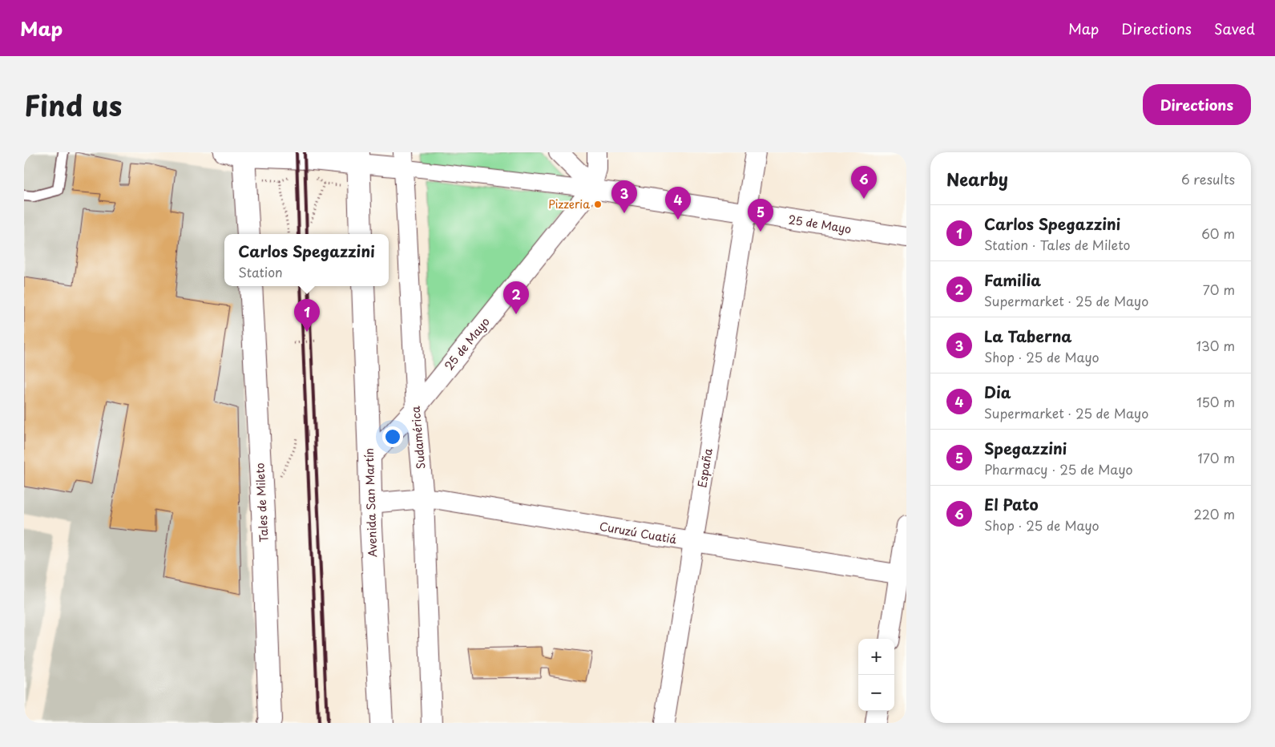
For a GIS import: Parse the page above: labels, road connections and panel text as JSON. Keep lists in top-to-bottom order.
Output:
{
  "streets": {
    "street": [
      "25 de Mayo",
      "Sudamérica",
      "España",
      "Tales de Mileto",
      "Avenida San Martín",
      "Curuzú Cuatiá"
    ]
  },
  "crossings": [
    ["25 de Mayo", "Sudamérica"],
    ["25 de Mayo", "España"],
    ["25 de Mayo", "Avenida San Martín"],
    ["Sudamérica", "Curuzú Cuatiá"],
    ["España", "Curuzú Cuatiá"],
    ["Avenida San Martín", "Curuzú Cuatiá"]
  ],
  "places": ["Pizzeria"],
  "page": {
    "header": "Map",
    "nav": ["Map", "Directions", "Saved"],
    "title": "Find us",
    "buttons": "Directions",
    "heading": ["Nearby", "6 results"],
    "pins": [
      "6",
      "3",
      "4",
      "5",
      "2",
      "1"
    ],
    "list": [
      {
        "mark": "1",
        "name": "Carlos Spegazzini",
        "note": "Station · Tales de Mileto",
        "value": "60 m"
      },
      {
        "mark": "2",
        "name": "Familia",
        "note": "Supermarket · 25 de Mayo",
        "value": "70 m"
      },
      {
        "mark": "3",
        "name": "La Taberna",
        "note": "Shop · 25 de Mayo",
        "value": "130 m"
      },
      {
        "mark": "4",
        "name": "Dia",
        "note": "Supermarket · 25 de Mayo",
        "value": "150 m"
      },
      {
        "mark": "5",
        "name": "Spegazzini",
        "note": "Pharmacy · 25 de Mayo",
        "value": "170 m"
      },
      {
        "mark": "6",
        "name": "El Pato",
        "note": "Shop · 25 de Mayo",
        "value": "220 m"
      }
    ],
    "popup": ["Carlos Spegazzini", "Station"],
    "map_buttons": ["+", "−"]
  }
}
